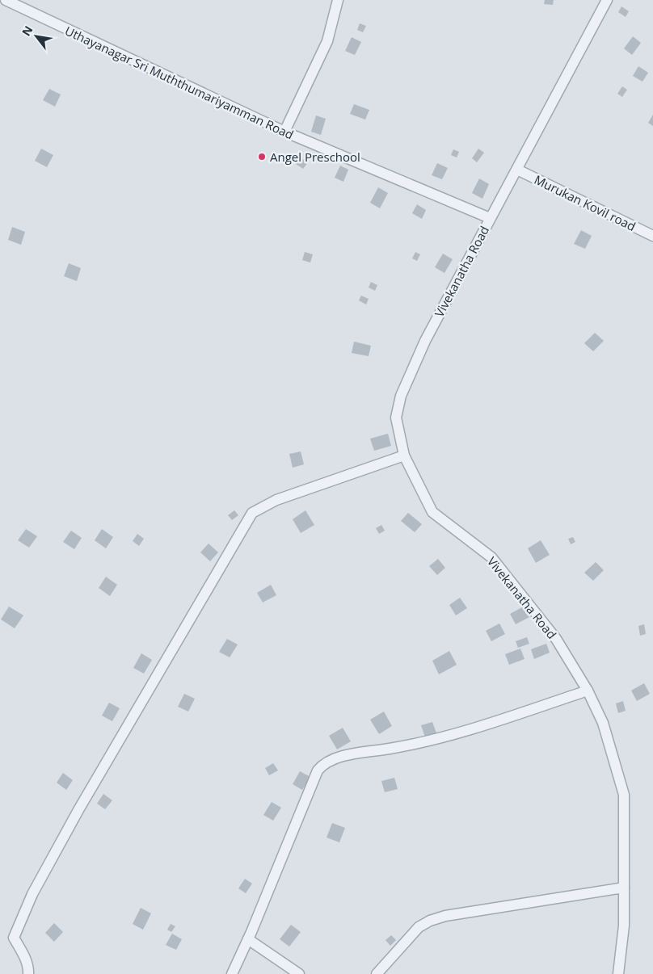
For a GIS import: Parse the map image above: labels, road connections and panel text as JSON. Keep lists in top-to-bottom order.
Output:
{
  "streets": {
    "street": ["Uthayanagar Sri Muththumariyamman Road", "Murukan Kovil road", "Vivekanatha Road"]
  },
  "crossings": [
    ["Uthayanagar Sri Muththumariyamman Road", "Vivekanatha Road"],
    ["Murukan Kovil road", "Vivekanatha Road"]
  ],
  "places": ["Angel Preschool"],
  "north": "top left"
}
